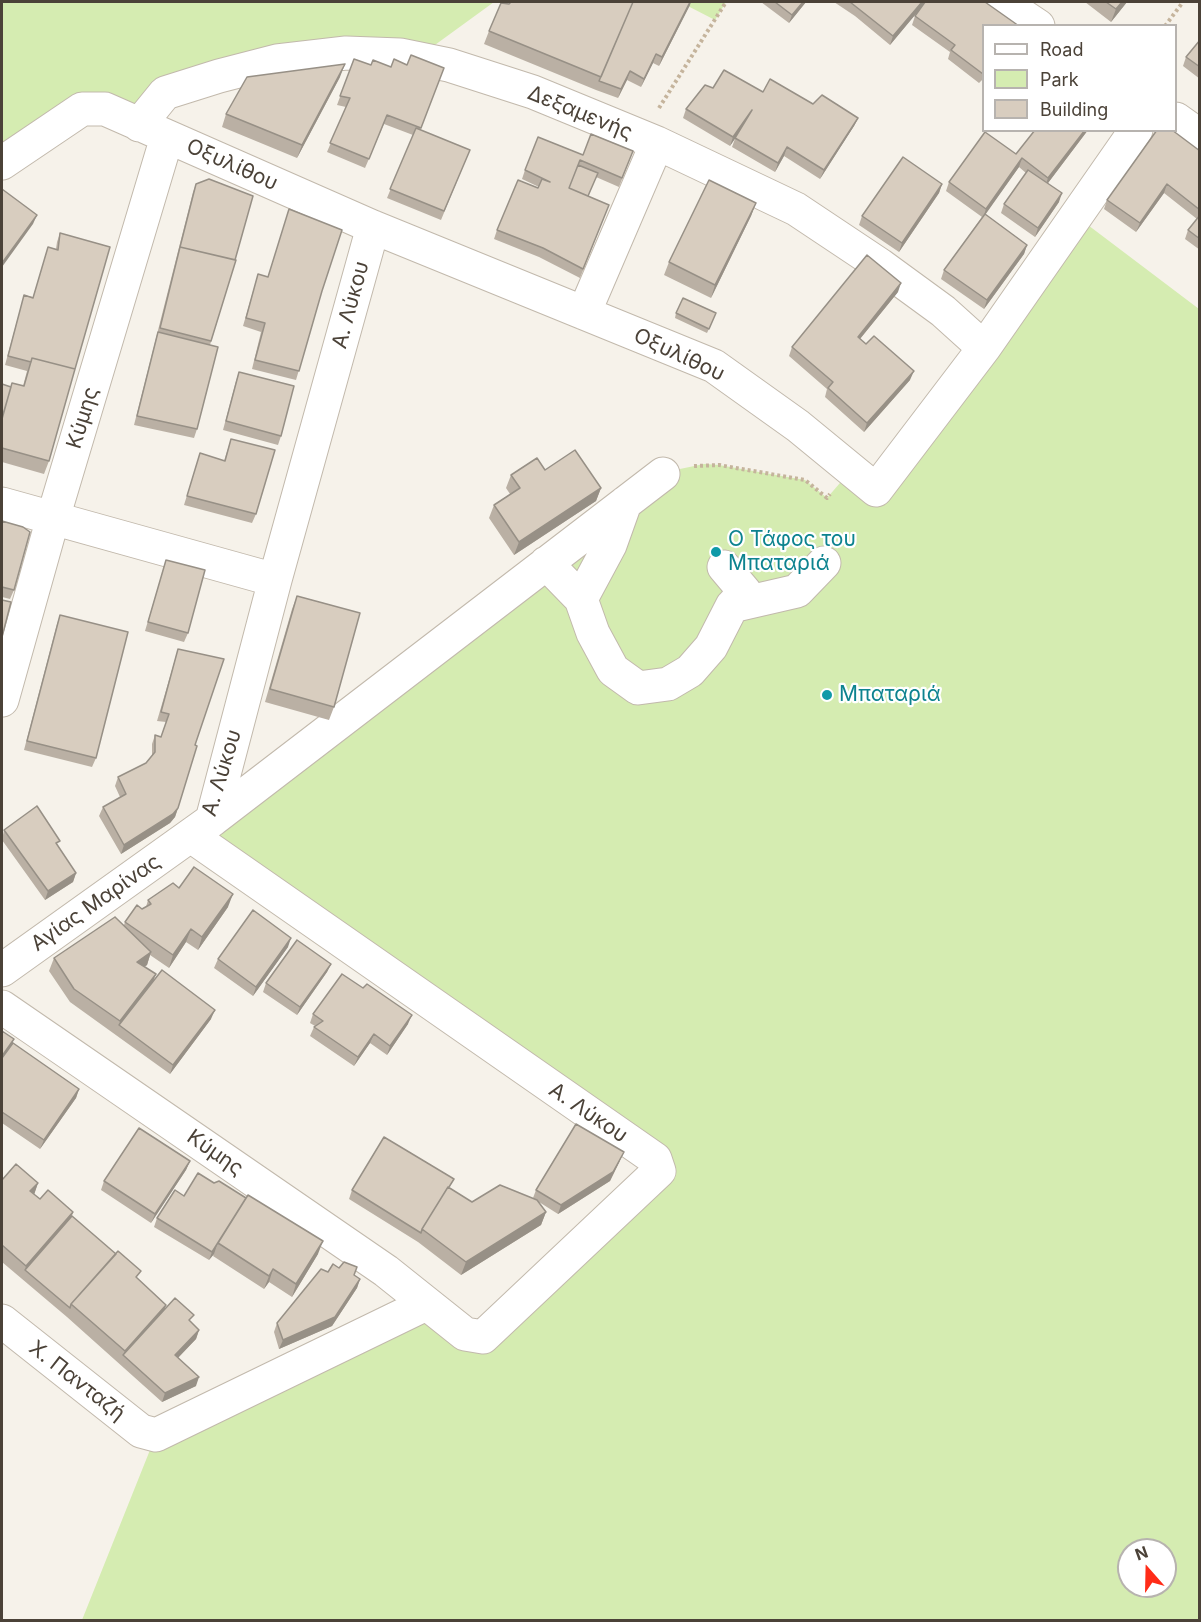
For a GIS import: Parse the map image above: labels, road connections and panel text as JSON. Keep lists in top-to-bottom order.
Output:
{
  "streets": {
    "street": [
      "Δεξαμενής",
      "Οξυλίθου",
      "Α. Λύκου",
      "Κύμης",
      "Αγίας Μαρίνας",
      "Χ. Πανταζή"
    ]
  },
  "crossings": [
    ["Δεξαμενής", "Οξυλίθου"],
    ["Δεξαμενής", "Κύμης"],
    ["Οξυλίθου", "Α. Λύκου"],
    ["Οξυλίθου", "Κύμης"],
    ["Α. Λύκου", "Κύμης"],
    ["Α. Λύκου", "Αγίας Μαρίνας"],
    ["Κύμης", "Χ. Πανταζή"]
  ],
  "places": ["Ο Τάφος του Μπαταριά", "Μπαταριά"],
  "legend": ["Road", "Park", "Building"],
  "north": "top"
}
